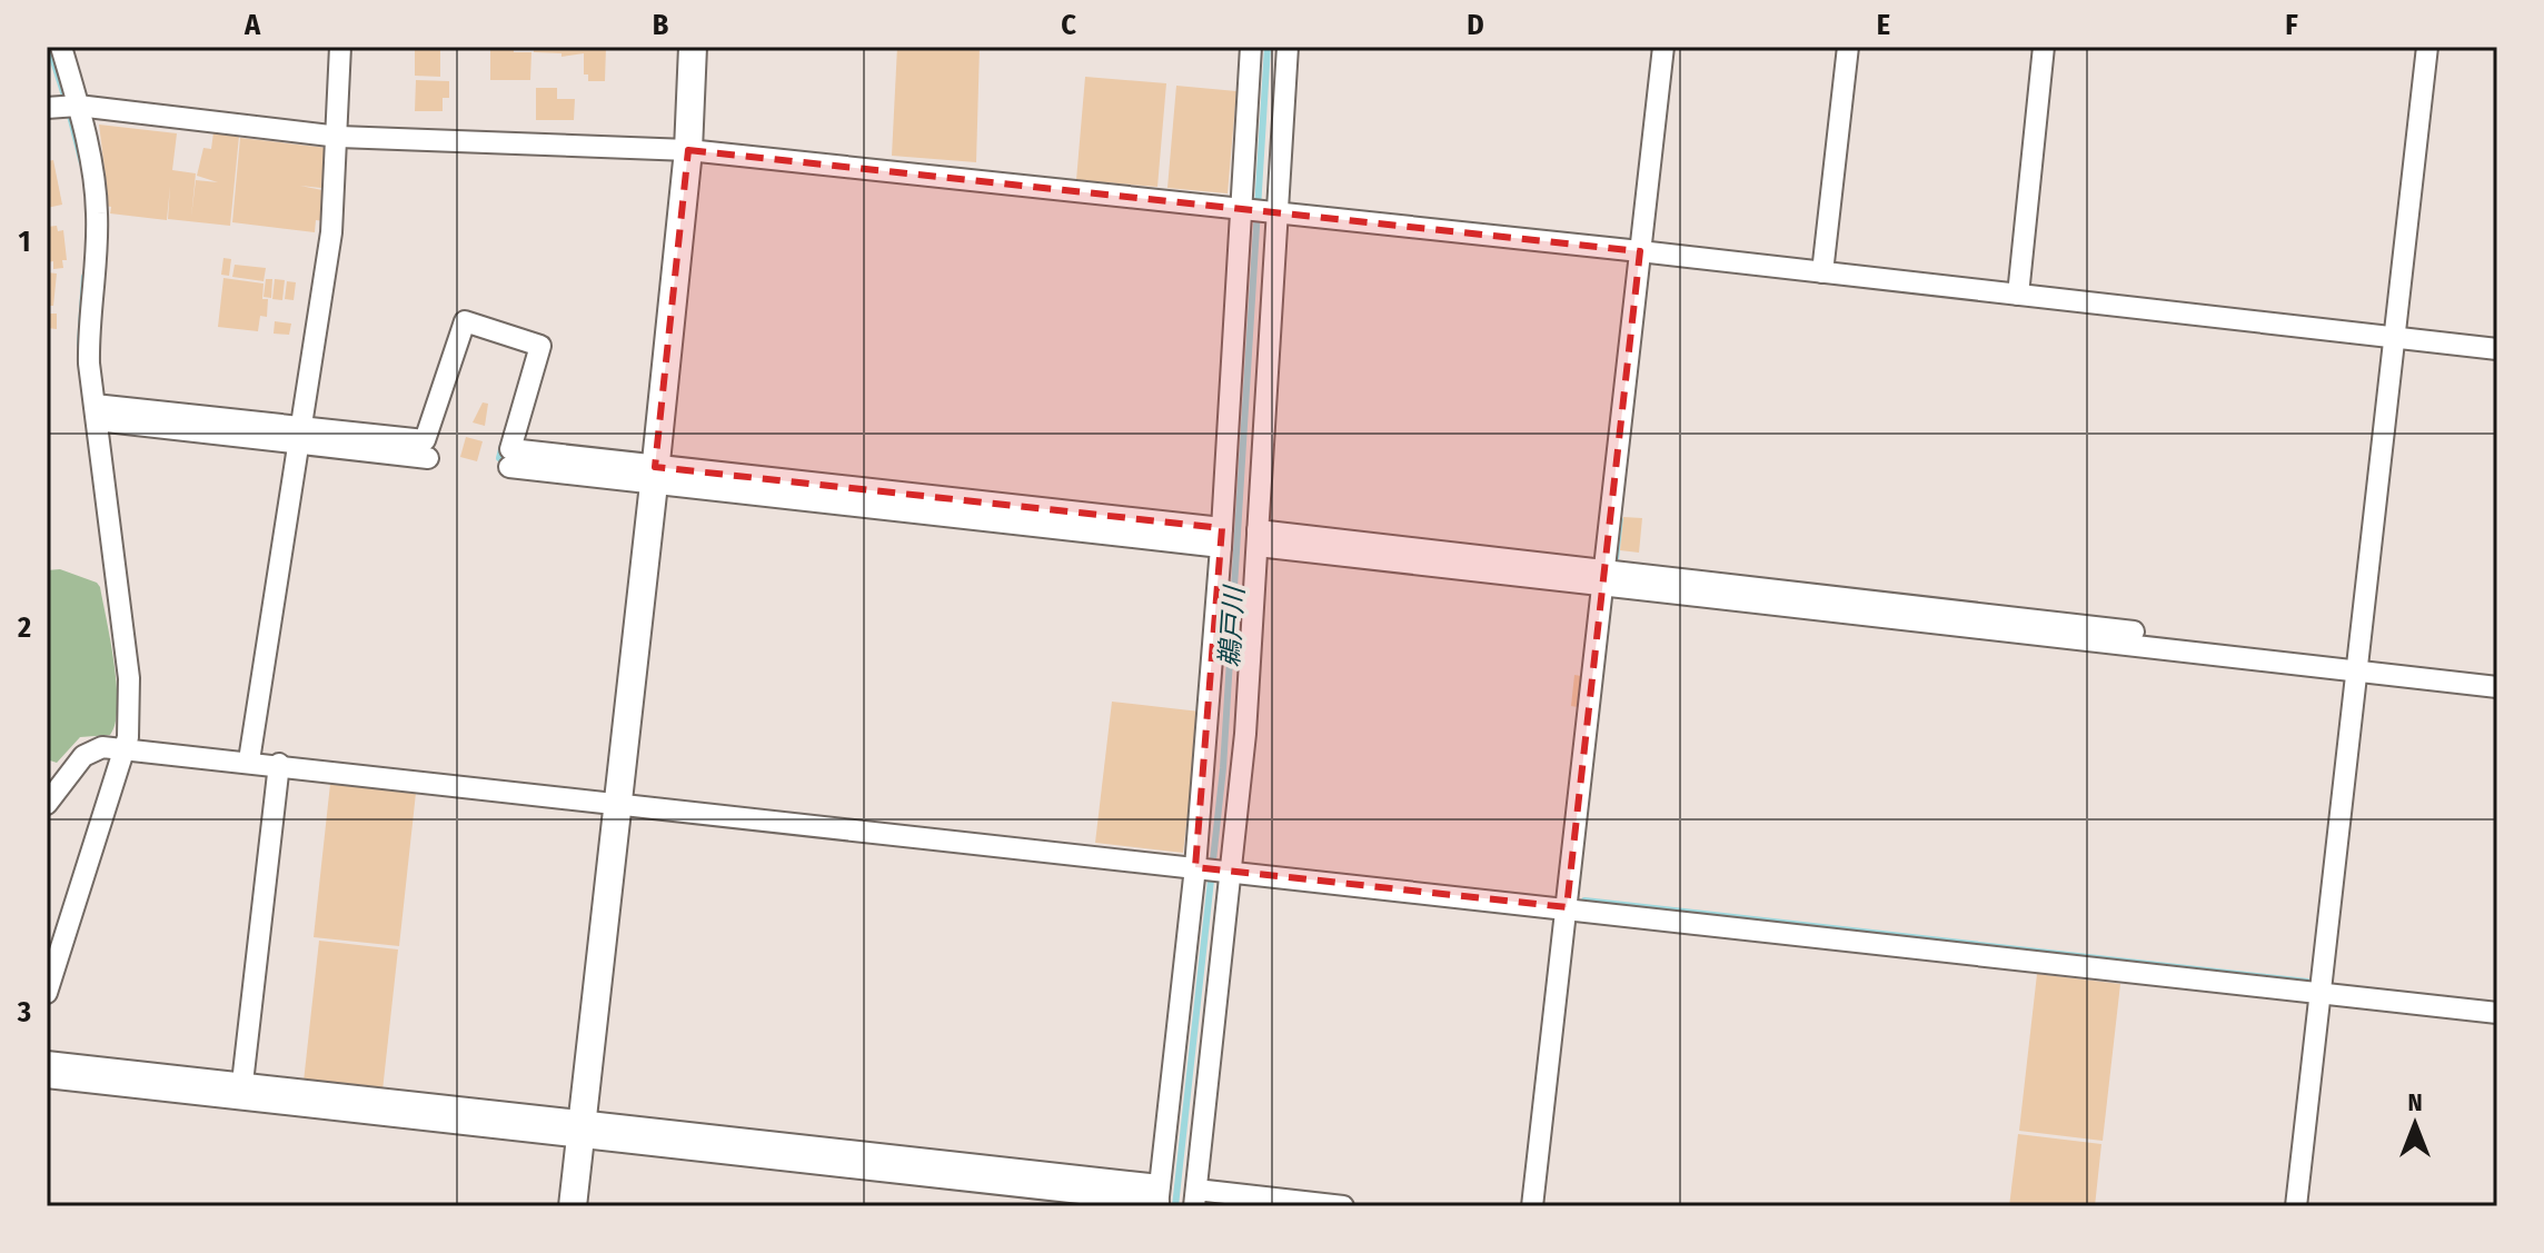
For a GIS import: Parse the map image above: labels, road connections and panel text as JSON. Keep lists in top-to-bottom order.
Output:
{
  "water": ["鵜戸川"],
  "north": "top",
  "grid": {
    "columns": [
      "A",
      "B",
      "C",
      "D",
      "E",
      "F"
    ],
    "rows": ["1", "2", "3"]
  }
}
